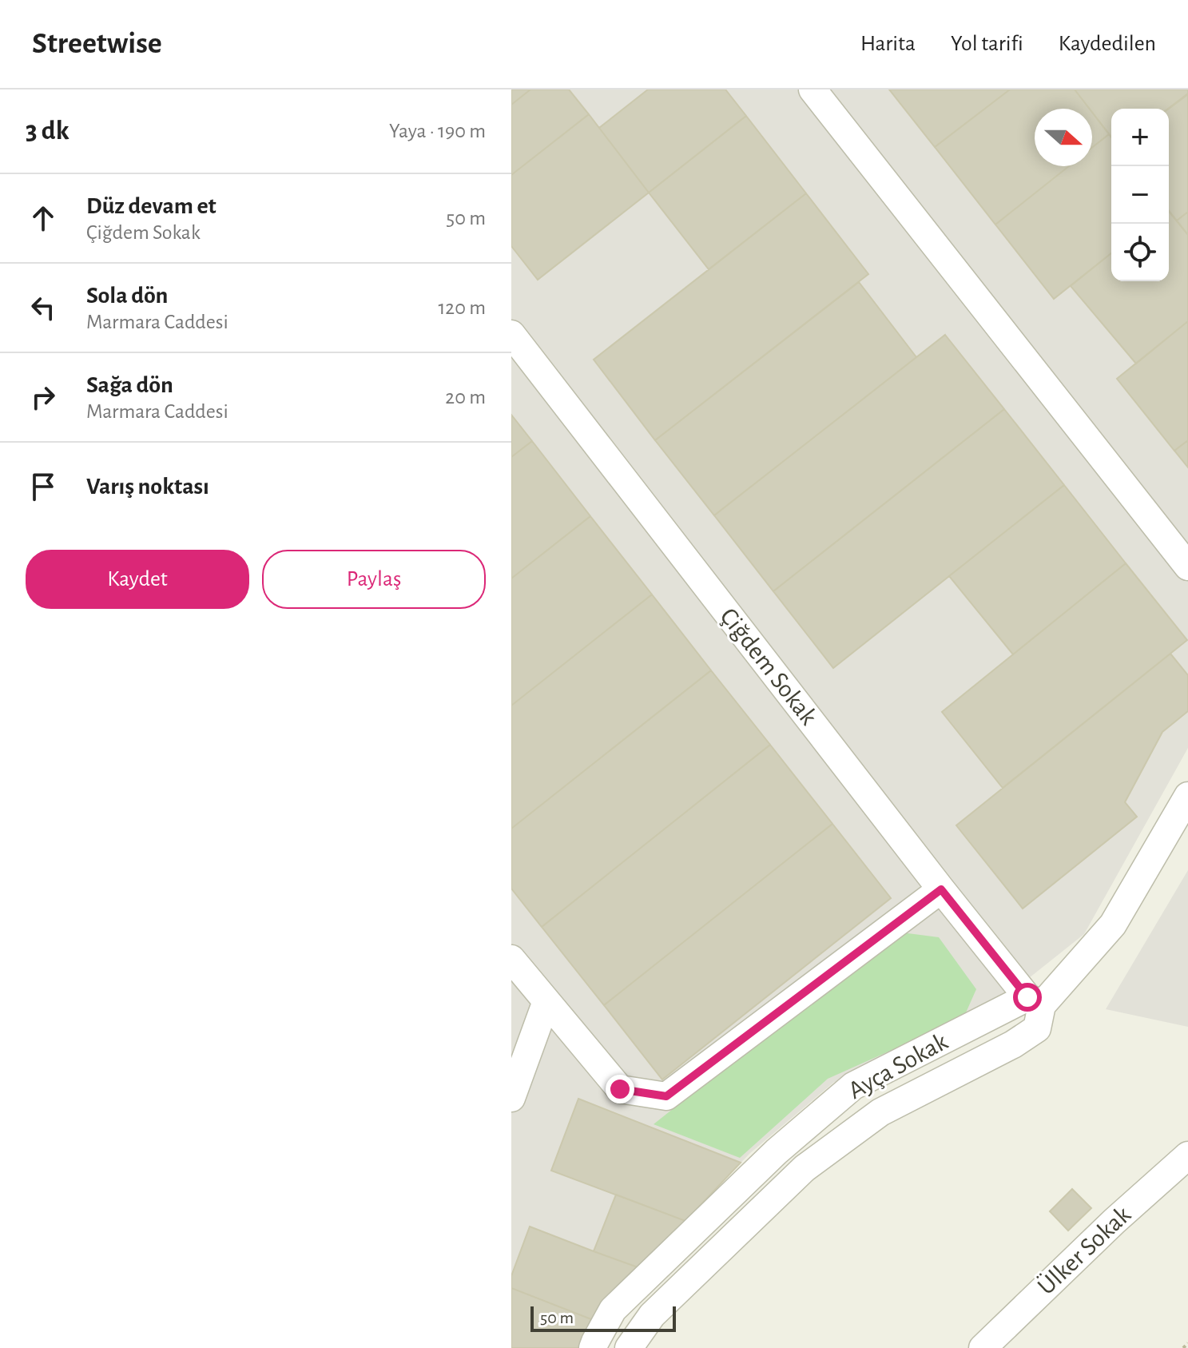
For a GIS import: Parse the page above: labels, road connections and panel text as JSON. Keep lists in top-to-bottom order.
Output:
{
  "streets": {
    "street": ["Çiğdem Sokak", "Ayça Sokak", "Ülker Sokak"]
  },
  "crossings": [
    ["Çiğdem Sokak", "Ayça Sokak"]
  ],
  "scale_bar": "50 m",
  "north": "right",
  "page": {
    "header": "Streetwise",
    "nav": ["Harita", "Yol tarifi", "Kaydedilen"],
    "heading": ["3 dk", "Yaya · 190 m"],
    "map_buttons": ["+", "−"],
    "list": [
      ["Düz devam et", "Çiğdem Sokak", "50 m"],
      ["Sola dön", "Marmara Caddesi", "120 m"],
      ["Sağa dön", "Marmara Caddesi", "20 m"],
      "Varış noktası"
    ],
    "buttons": ["Kaydet", "Paylaş"],
    "scale": "50 m"
  }
}
